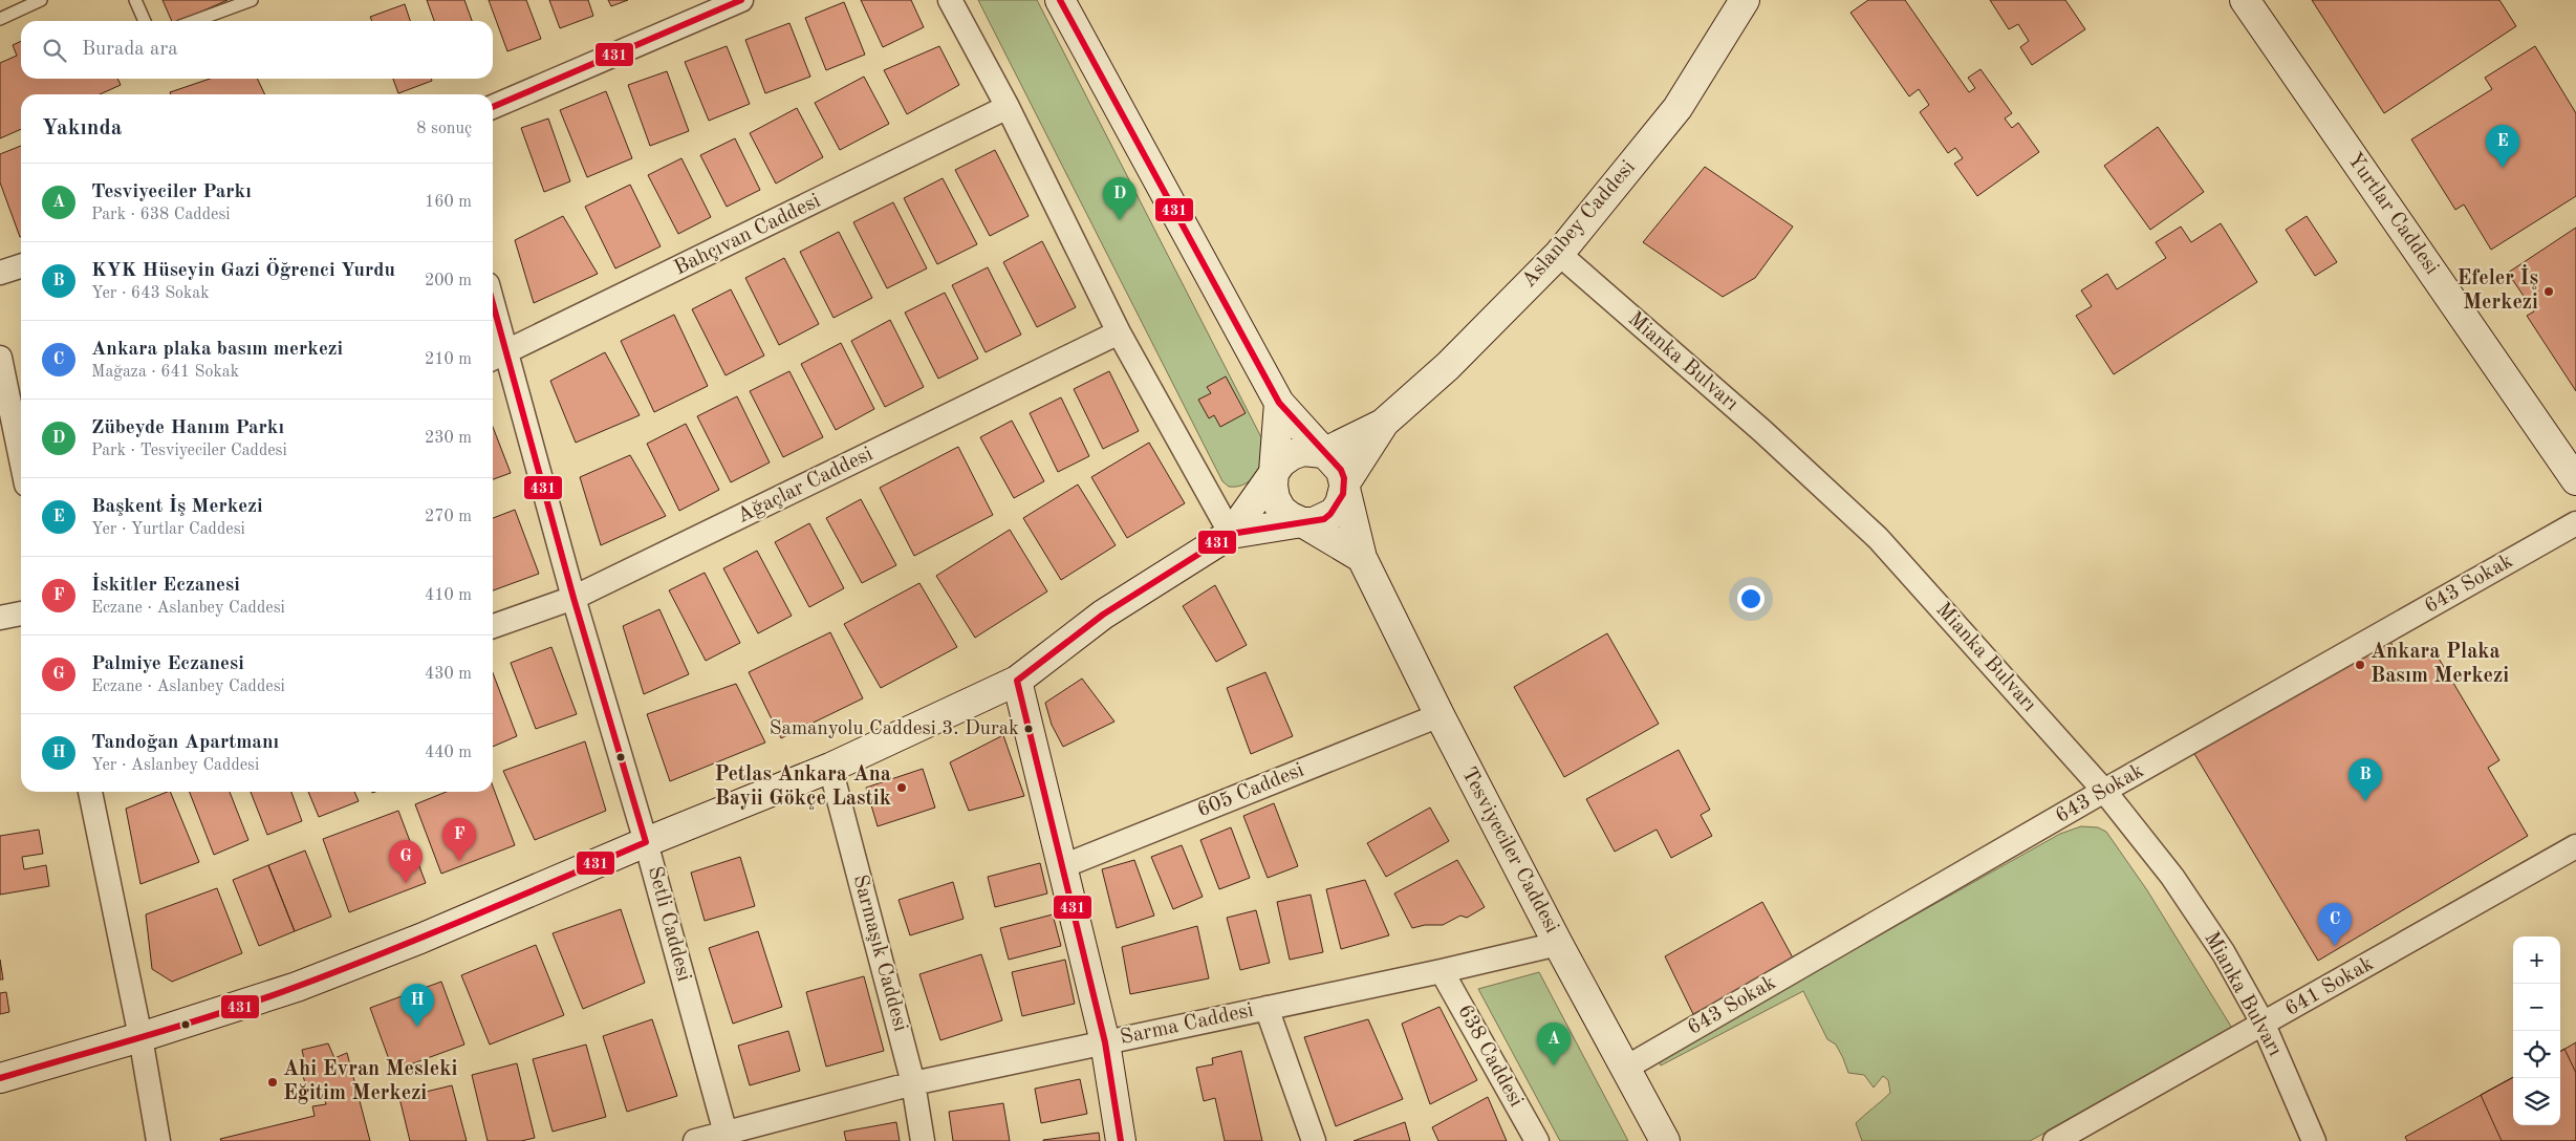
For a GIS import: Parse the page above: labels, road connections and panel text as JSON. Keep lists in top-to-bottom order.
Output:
{
  "streets": {
    "street": [
      "Yurtlar Caddesi",
      "Aslanbey Caddesi",
      "Bahçıvan Caddesi",
      "Mianka Bulvarı",
      "Ağaçlar Caddesi",
      "643 Sokak",
      "605 Caddesi",
      "Tesviyeciler Caddesi",
      "Setli Caddesi",
      "Sarmaşık Caddesi",
      "641 Sokak",
      "Sarma Caddesi",
      "638 Caddesi"
    ]
  },
  "crossings": [
    ["Aslanbey Caddesi", "Mianka Bulvarı"],
    ["Bahçıvan Caddesi", "Setli Caddesi"],
    ["Mianka Bulvarı", "643 Sokak"],
    ["Mianka Bulvarı", "641 Sokak"],
    ["Ağaçlar Caddesi", "Setli Caddesi"],
    ["643 Sokak", "Tesviyeciler Caddesi"],
    ["605 Caddesi", "Tesviyeciler Caddesi"],
    ["Tesviyeciler Caddesi", "Sarma Caddesi"],
    ["Setli Caddesi", "Sarma Caddesi"],
    ["Sarmaşık Caddesi", "Sarma Caddesi"],
    ["Sarma Caddesi", "638 Caddesi"]
  ],
  "places": [
    "Efeler İş Merkezi",
    "Ankara Plaka Basım Merkezi",
    "Samanyolu Caddesi 3. Durak",
    "Petlas Ankara Ana Bayii Gökçe Lastik",
    "Ahi Evran Mesleki Eğitim Merkezi"
  ],
  "lines": ["transit line 431"],
  "page": {
    "search": "Burada ara",
    "heading": ["Yakında", "8 sonuç"],
    "pins": [
      "E",
      "D",
      "B",
      "F",
      "G",
      "C",
      "H",
      "A"
    ],
    "list": [
      {
        "mark": "A",
        "name": "Tesviyeciler Parkı",
        "note": "Park · 638 Caddesi",
        "value": "160 m"
      },
      {
        "mark": "B",
        "name": "KYK Hüseyin Gazi Öğrenci Yurdu",
        "note": "Yer · 643 Sokak",
        "value": "200 m"
      },
      {
        "mark": "C",
        "name": "Ankara plaka basım merkezi",
        "note": "Mağaza · 641 Sokak",
        "value": "210 m"
      },
      {
        "mark": "D",
        "name": "Zübeyde Hanım Parkı",
        "note": "Park · Tesviyeciler Caddesi",
        "value": "230 m"
      },
      {
        "mark": "E",
        "name": "Başkent İş Merkezi",
        "note": "Yer · Yurtlar Caddesi",
        "value": "270 m"
      },
      {
        "mark": "F",
        "name": "İskitler Eczanesi",
        "note": "Eczane · Aslanbey Caddesi",
        "value": "410 m"
      },
      {
        "mark": "G",
        "name": "Palmiye Eczanesi",
        "note": "Eczane · Aslanbey Caddesi",
        "value": "430 m"
      },
      {
        "mark": "H",
        "name": "Tandoğan Apartmanı",
        "note": "Yer · Aslanbey Caddesi",
        "value": "440 m"
      }
    ],
    "map_buttons": ["+", "−"]
  }
}
